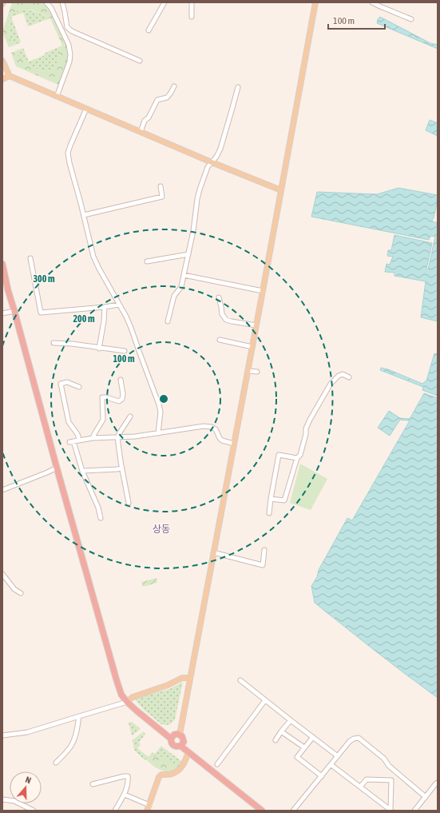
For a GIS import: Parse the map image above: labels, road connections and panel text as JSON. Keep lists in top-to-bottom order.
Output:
{
  "districts": ["상동"],
  "scale_bar": "100 m",
  "north": "top",
  "rings": ["300 m", "200 m", "100 m"]
}
